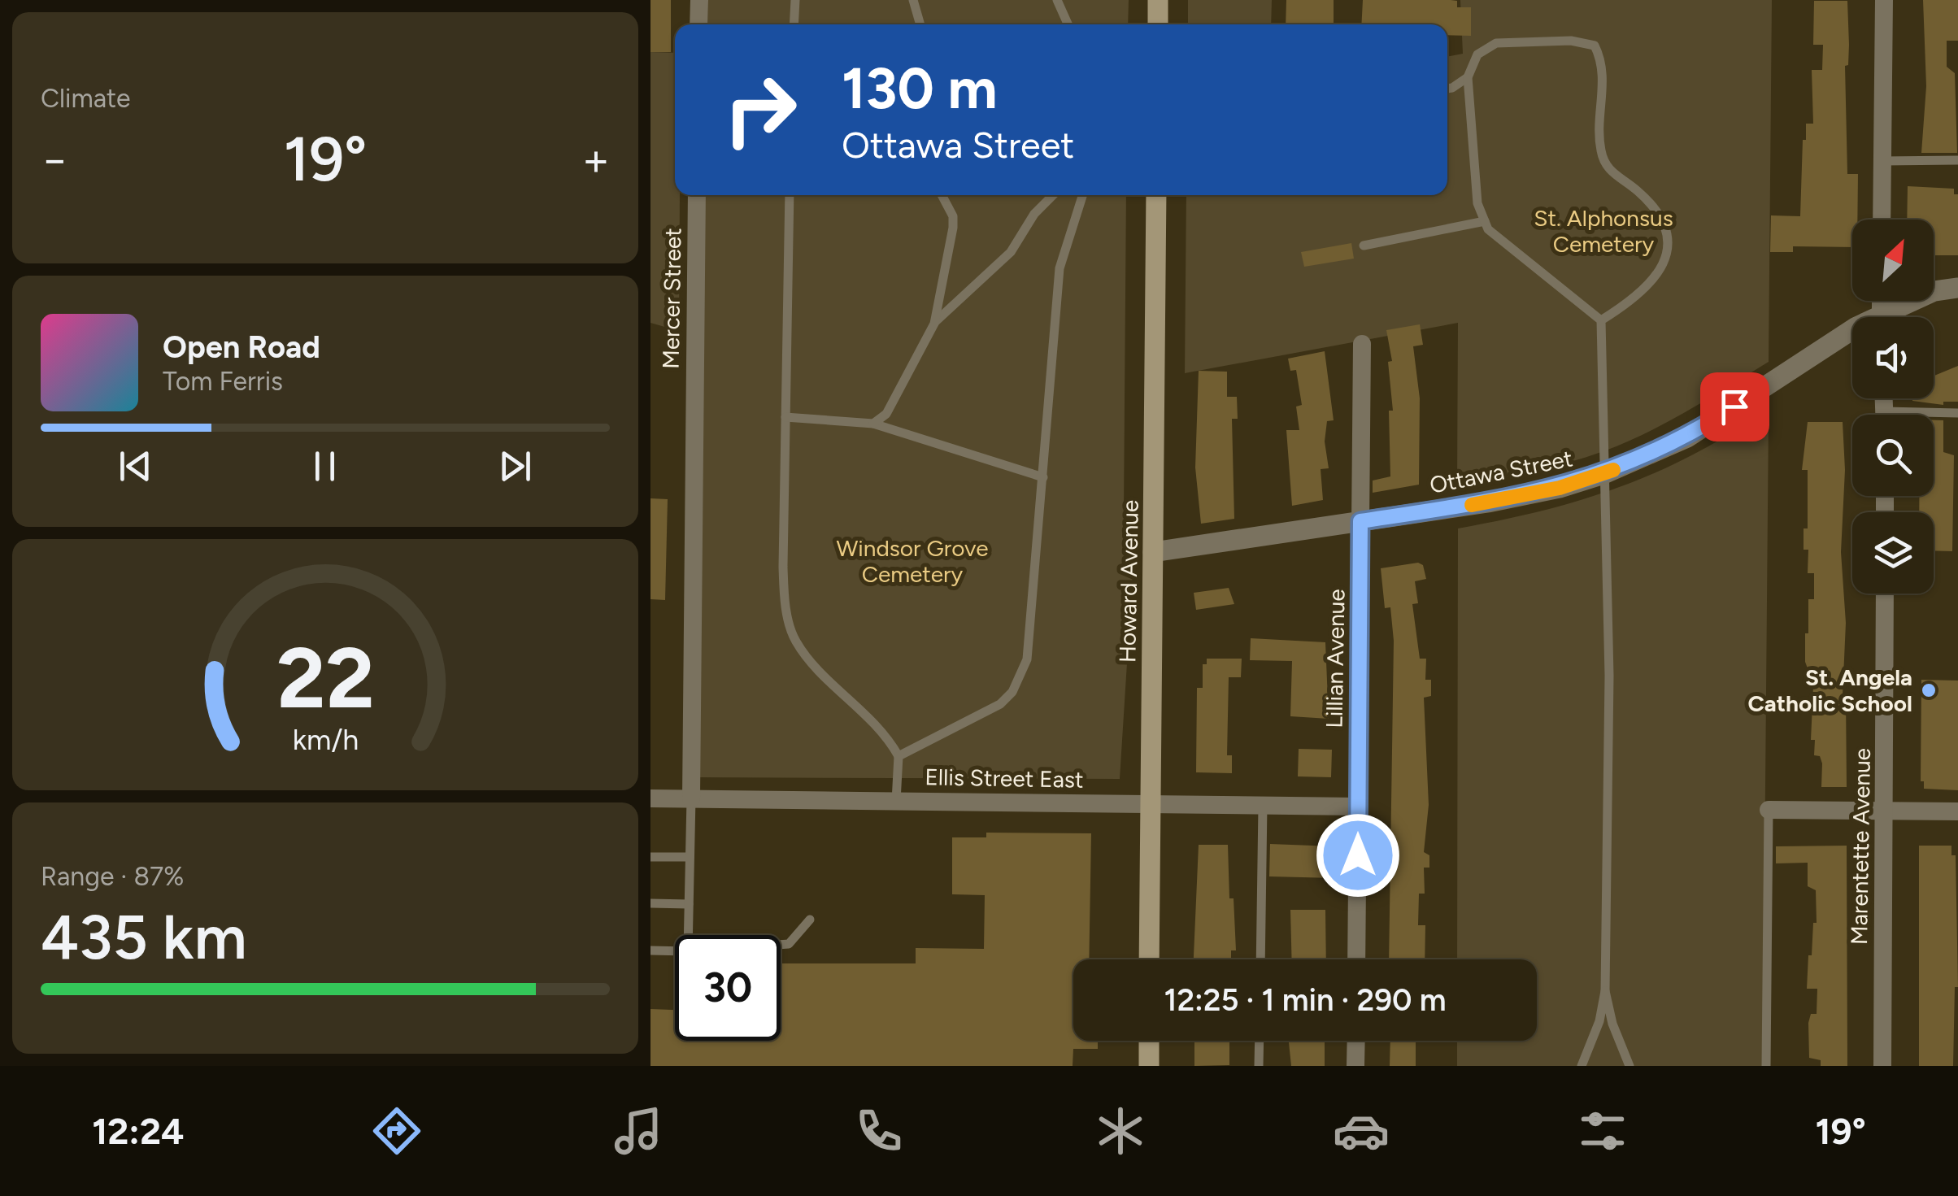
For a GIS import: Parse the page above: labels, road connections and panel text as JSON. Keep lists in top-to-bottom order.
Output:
{
  "streets": {
    "main road": ["Howard Avenue"],
    "street": [
      "Mercer Street",
      "Ottawa Street",
      "Lillian Avenue",
      "Ellis Street East",
      "Marentette Avenue"
    ]
  },
  "crossings": [
    ["Mercer Street", "Ellis Street East"],
    ["Ottawa Street", "Howard Avenue"],
    ["Ottawa Street", "Lillian Avenue"],
    ["Howard Avenue", "Ellis Street East"],
    ["Lillian Avenue", "Ellis Street East"]
  ],
  "parks": ["St. Alphonsus Cemetery", "Windsor Grove Cemetery"],
  "places": ["St. Angela Catholic School"],
  "north": "top right",
  "page": {
    "tile": [
      "Climate",
      ["Range · 87%", "435 km"]
    ],
    "turn": ["130 m", "Ottawa Street"],
    "heat": ["−", "19°", "+"],
    "song": ["Open Road", "Tom Ferris"],
    "limit": "30",
    "trip": "12:25 · 1 min · 290 m",
    "tabs": ["12:24", "19°"],
    "gauge": ["22", "km/h"]
  }
}
